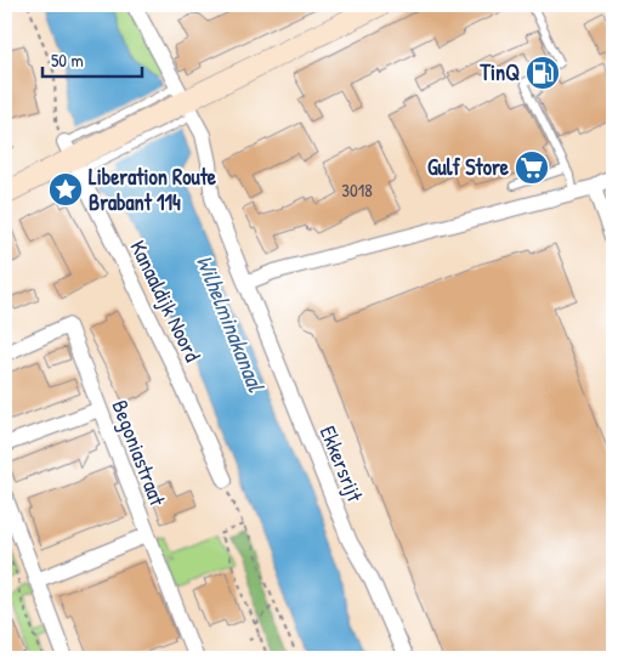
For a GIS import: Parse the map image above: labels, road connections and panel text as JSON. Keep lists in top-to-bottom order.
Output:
{
  "streets": {
    "street": ["Kanaaldijk Noord", "Begoniastraat", "Ekkersrijt"]
  },
  "water": ["Wilhelminakanaal"],
  "places": {
    "fuel station": ["TinQ"],
    "supermarket": ["Gulf Store"],
    "place": ["Liberation Route Brabant 114"]
  },
  "house_numbers": ["3018"],
  "scale_bar": "50 m"
}
